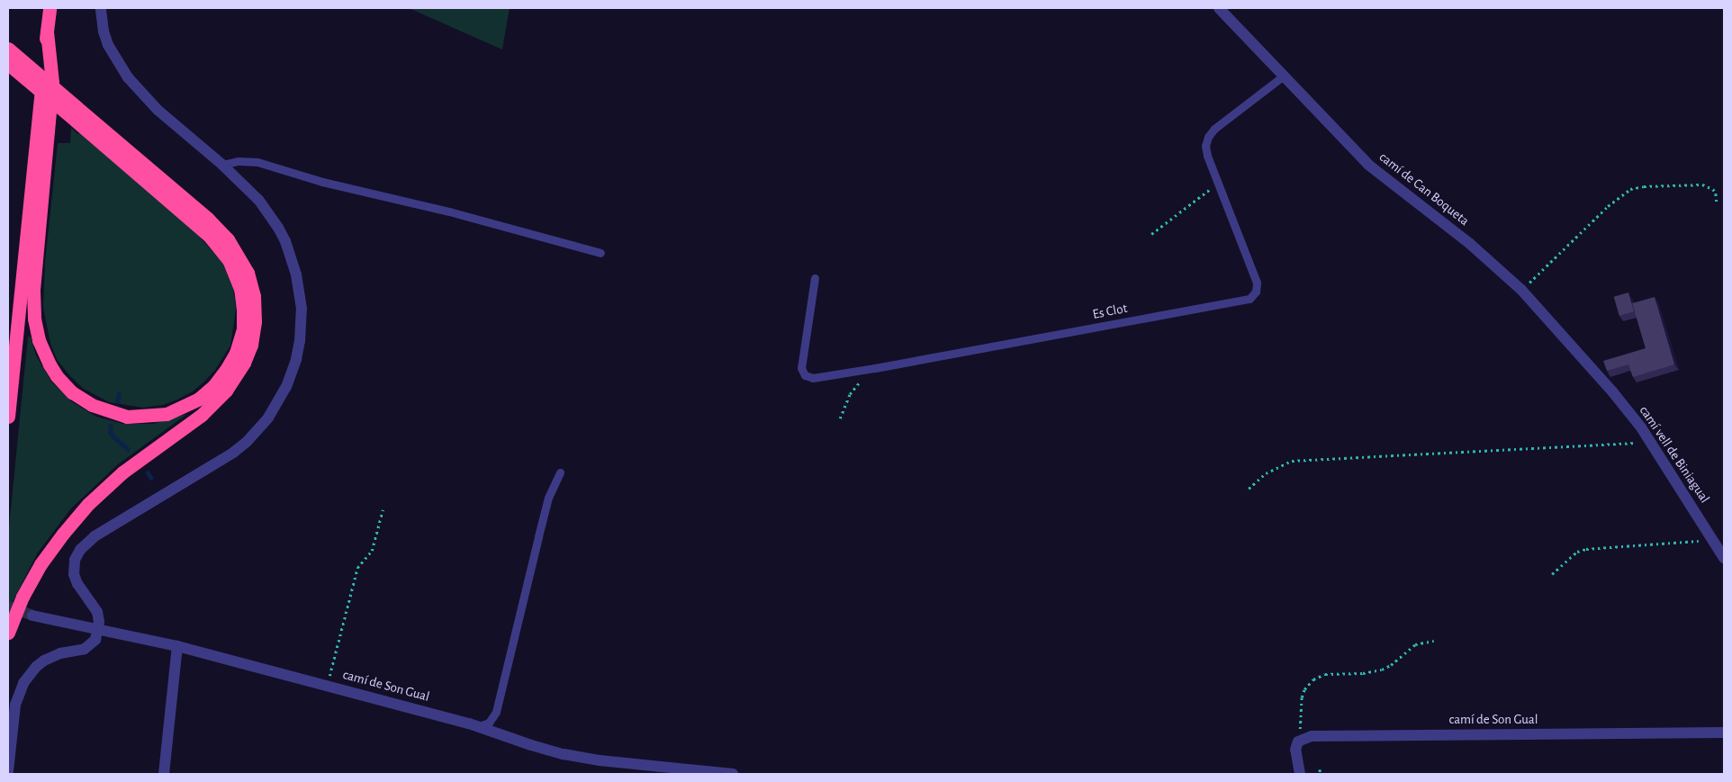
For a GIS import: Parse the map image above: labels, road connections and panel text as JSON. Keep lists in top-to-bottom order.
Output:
{
  "streets": {
    "street": ["camí de Can Boqueta", "camí vell de Biniagual", "camí de Son Gual"],
    "lane": ["Es Clot"]
  },
  "crossings": [
    ["camí de Can Boqueta", "Es Clot"],
    ["camí de Can Boqueta", "camí vell de Biniagual"]
  ]
}
